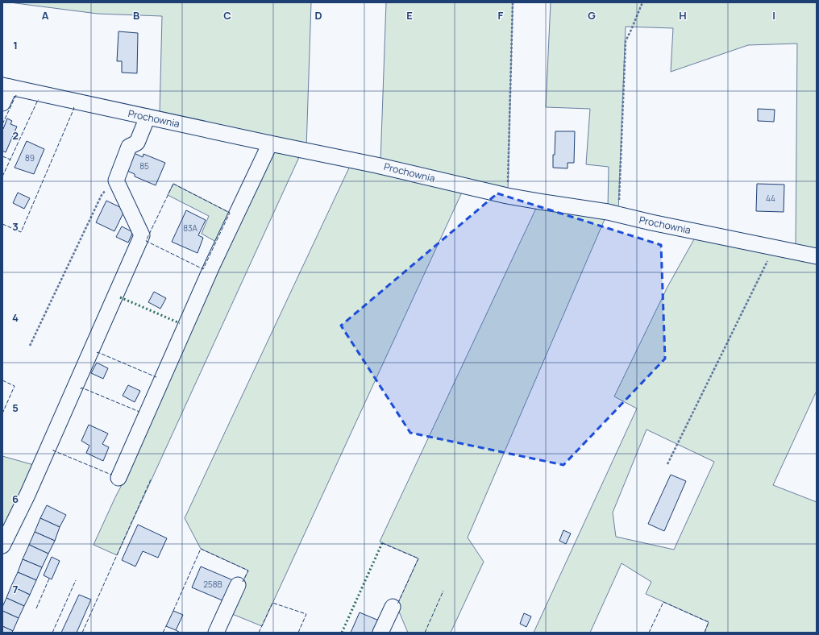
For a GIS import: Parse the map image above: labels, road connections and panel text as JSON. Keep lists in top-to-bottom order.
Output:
{
  "streets": {
    "street": ["Prochownia"]
  },
  "house_numbers": [
    "89",
    "85",
    "44",
    "83A",
    "258B"
  ],
  "grid": {
    "columns": [
      "A",
      "B",
      "C",
      "D",
      "E",
      "F",
      "G",
      "H",
      "I"
    ],
    "rows": [
      "1",
      "2",
      "3",
      "4",
      "5",
      "6",
      "7"
    ]
  }
}
